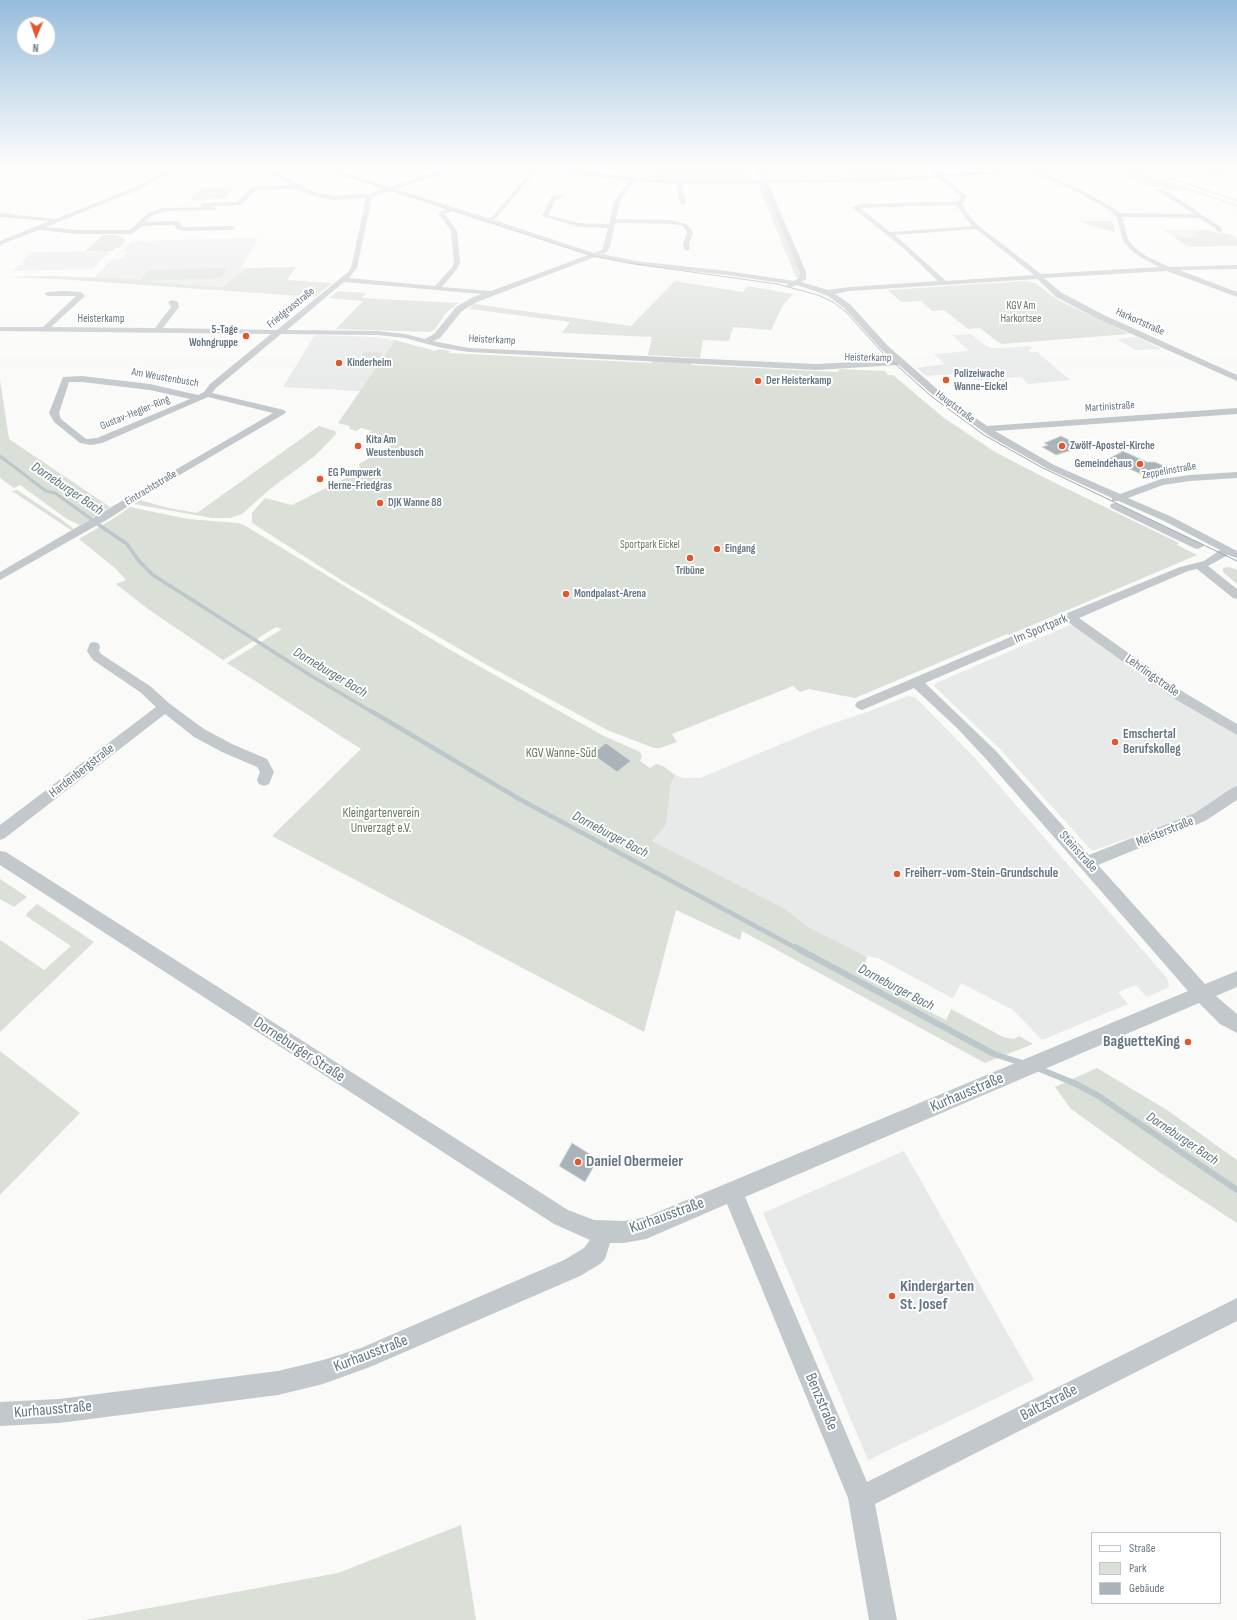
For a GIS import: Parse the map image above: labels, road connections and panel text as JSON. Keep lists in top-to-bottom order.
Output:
{
  "streets": {
    "street": [
      "Friedgrasstraße",
      "Heisterkamp",
      "Harkortstraße",
      "Am Weustenbusch",
      "Hauptstraße",
      "Martinistraße",
      "Gustav-Hegler-Ring",
      "Zeppelinstraße",
      "Eintrachtstraße",
      "Im Sportpark",
      "Lehrlingstraße",
      "Hardenbergstraße",
      "Meisterstraße",
      "Steinstraße",
      "Dorneburger Straße",
      "Kurhausstraße",
      "Benzstraße",
      "Baltzstraße"
    ]
  },
  "crossings": [
    ["Friedgrasstraße", "Heisterkamp"],
    ["Friedgrasstraße", "Am Weustenbusch"],
    ["Heisterkamp", "Hauptstraße"],
    ["Am Weustenbusch", "Gustav-Hegler-Ring"],
    ["Am Weustenbusch", "Eintrachtstraße"],
    ["Hauptstraße", "Martinistraße"],
    ["Hauptstraße", "Zeppelinstraße"],
    ["Hauptstraße", "Im Sportpark"],
    ["Im Sportpark", "Lehrlingstraße"],
    ["Im Sportpark", "Steinstraße"],
    ["Meisterstraße", "Steinstraße"],
    ["Steinstraße", "Kurhausstraße"],
    ["Dorneburger Straße", "Kurhausstraße"],
    ["Kurhausstraße", "Benzstraße"],
    ["Benzstraße", "Baltzstraße"]
  ],
  "water": ["Dorneburger Bach"],
  "parks": [
    "KGV Am Harkortsee",
    "Sportpark Eickel",
    "KGV Wanne-Süd",
    "Kleingartenverein Unverzagt e.V."
  ],
  "places": [
    "5-Tage Wohngruppe",
    "Kinderheim",
    "Polizeiwache Wanne-Eickel",
    "Der Heisterkamp",
    "Kita Am Weustenbusch",
    "Zwölf-Apostel-Kirche",
    "Gemeindehaus",
    "EG Pumpwerk Herne-Friedgras",
    "DJK Wanne 88",
    "Eingang",
    "Tribüne",
    "Mondpalast-Arena",
    "Emschertal Berufskolleg",
    "Freiherr-vom-Stein-Grundschule",
    "BaguetteKing",
    "Daniel Obermeier",
    "Kindergarten St. Josef"
  ],
  "legend": ["Straße", "Park", "Gebäude"],
  "north": "bottom"
}
